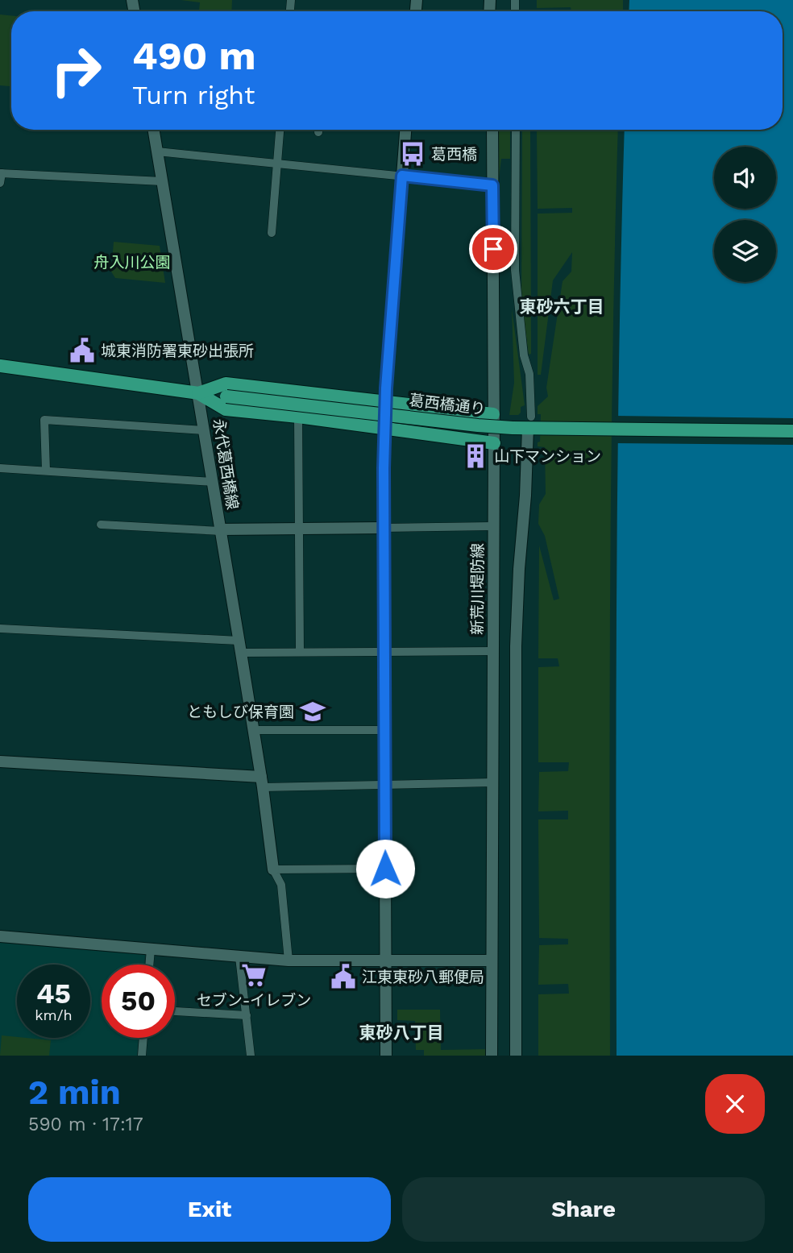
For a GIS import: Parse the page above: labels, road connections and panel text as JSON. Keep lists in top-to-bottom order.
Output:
{
  "streets": {
    "main road": ["葛西橋通り", "永代葛西橋線", "新荒川堤防線"]
  },
  "crossings": [
    ["葛西橋通り", "永代葛西橋線"]
  ],
  "districts": ["東砂六丁目", "東砂八丁目"],
  "parks": ["舟入川公園"],
  "places": {
    "bus stop": ["葛西橋"],
    "public building": ["城東消防署東砂出張所", "江東東砂八郵便局"],
    "building": ["山下マンション"],
    "school or university": ["ともしび保育園"],
    "supermarket": ["セブン-イレブン"]
  },
  "page": {
    "turn": ["490 m", "Turn right"],
    "speed": "45 km/h",
    "limit": "50",
    "heading": ["2 min", "590 m · 17:17"],
    "buttons": ["Exit", "Share"]
  }
}
